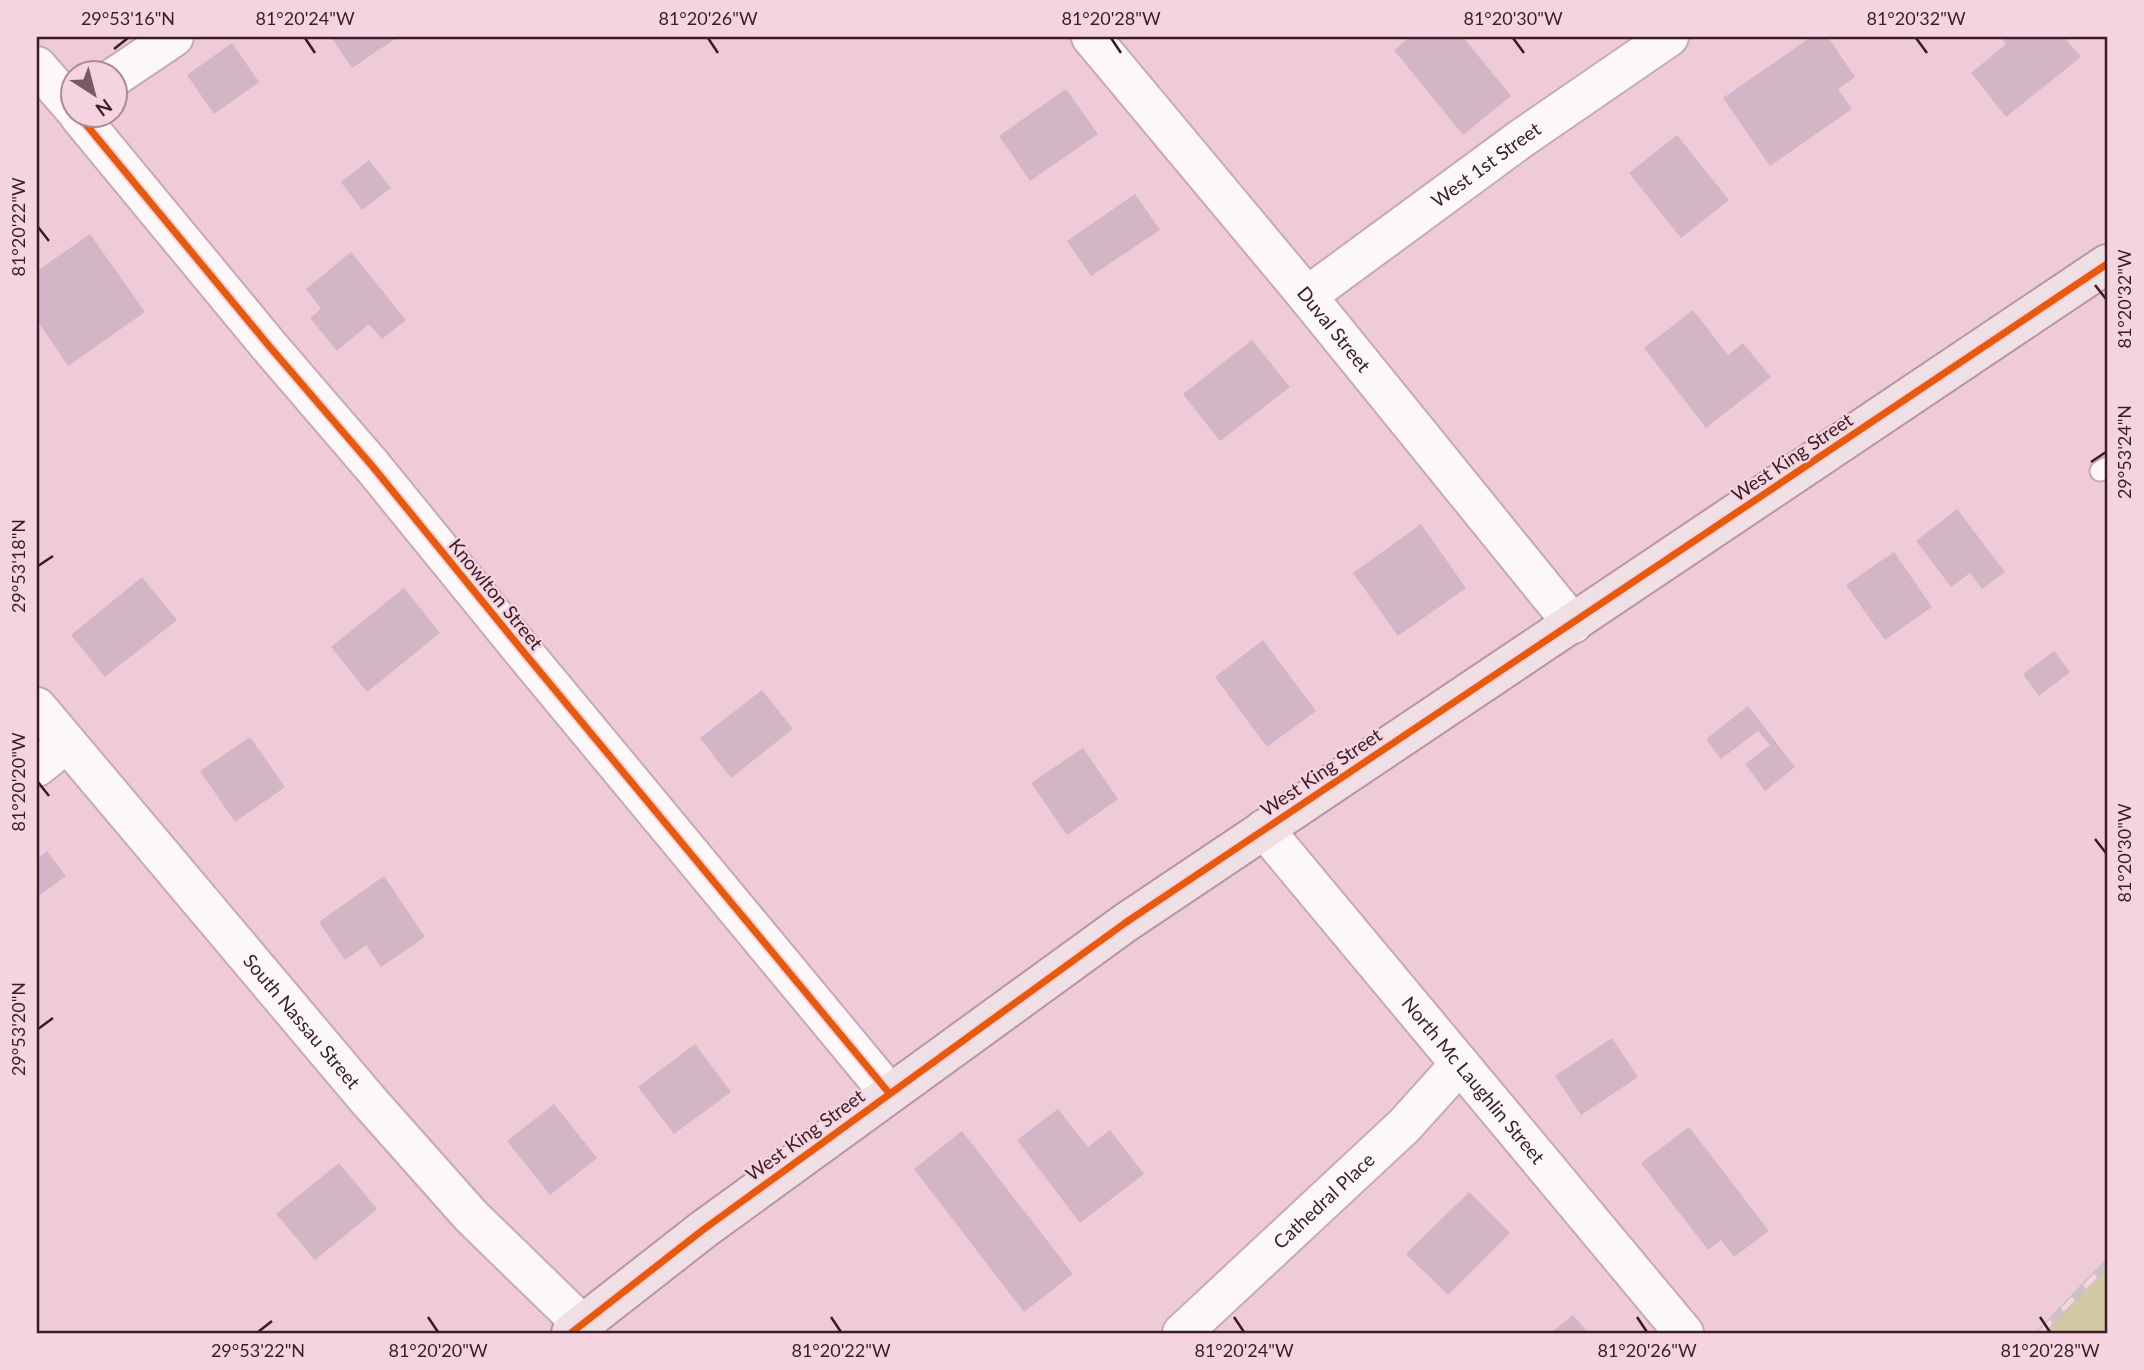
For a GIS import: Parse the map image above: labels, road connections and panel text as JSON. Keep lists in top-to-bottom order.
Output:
{
  "streets": {
    "main road": ["West King Street"],
    "street": [
      "West 1st Street",
      "Duval Street",
      "Knowlton Street",
      "South Nassau Street",
      "North Mc Laughlin Street",
      "Cathedral Place"
    ]
  },
  "crossings": [
    ["West 1st Street", "Duval Street"],
    ["Duval Street", "West King Street"],
    ["West King Street", "Knowlton Street"],
    ["West King Street", "South Nassau Street"],
    ["West King Street", "North Mc Laughlin Street"],
    ["North Mc Laughlin Street", "Cathedral Place"]
  ],
  "north": "bottom right",
  "coordinates": [
    "29°53'16\"N",
    "81°20'24\"W",
    "81°20'26\"W",
    "81°20'28\"W",
    "81°20'30\"W",
    "81°20'32\"W",
    "81°20'22\"W",
    "29°53'24\"N",
    "29°53'18\"N",
    "81°20'20\"W",
    "29°53'20\"N",
    "29°53'22\"N"
  ]
}
